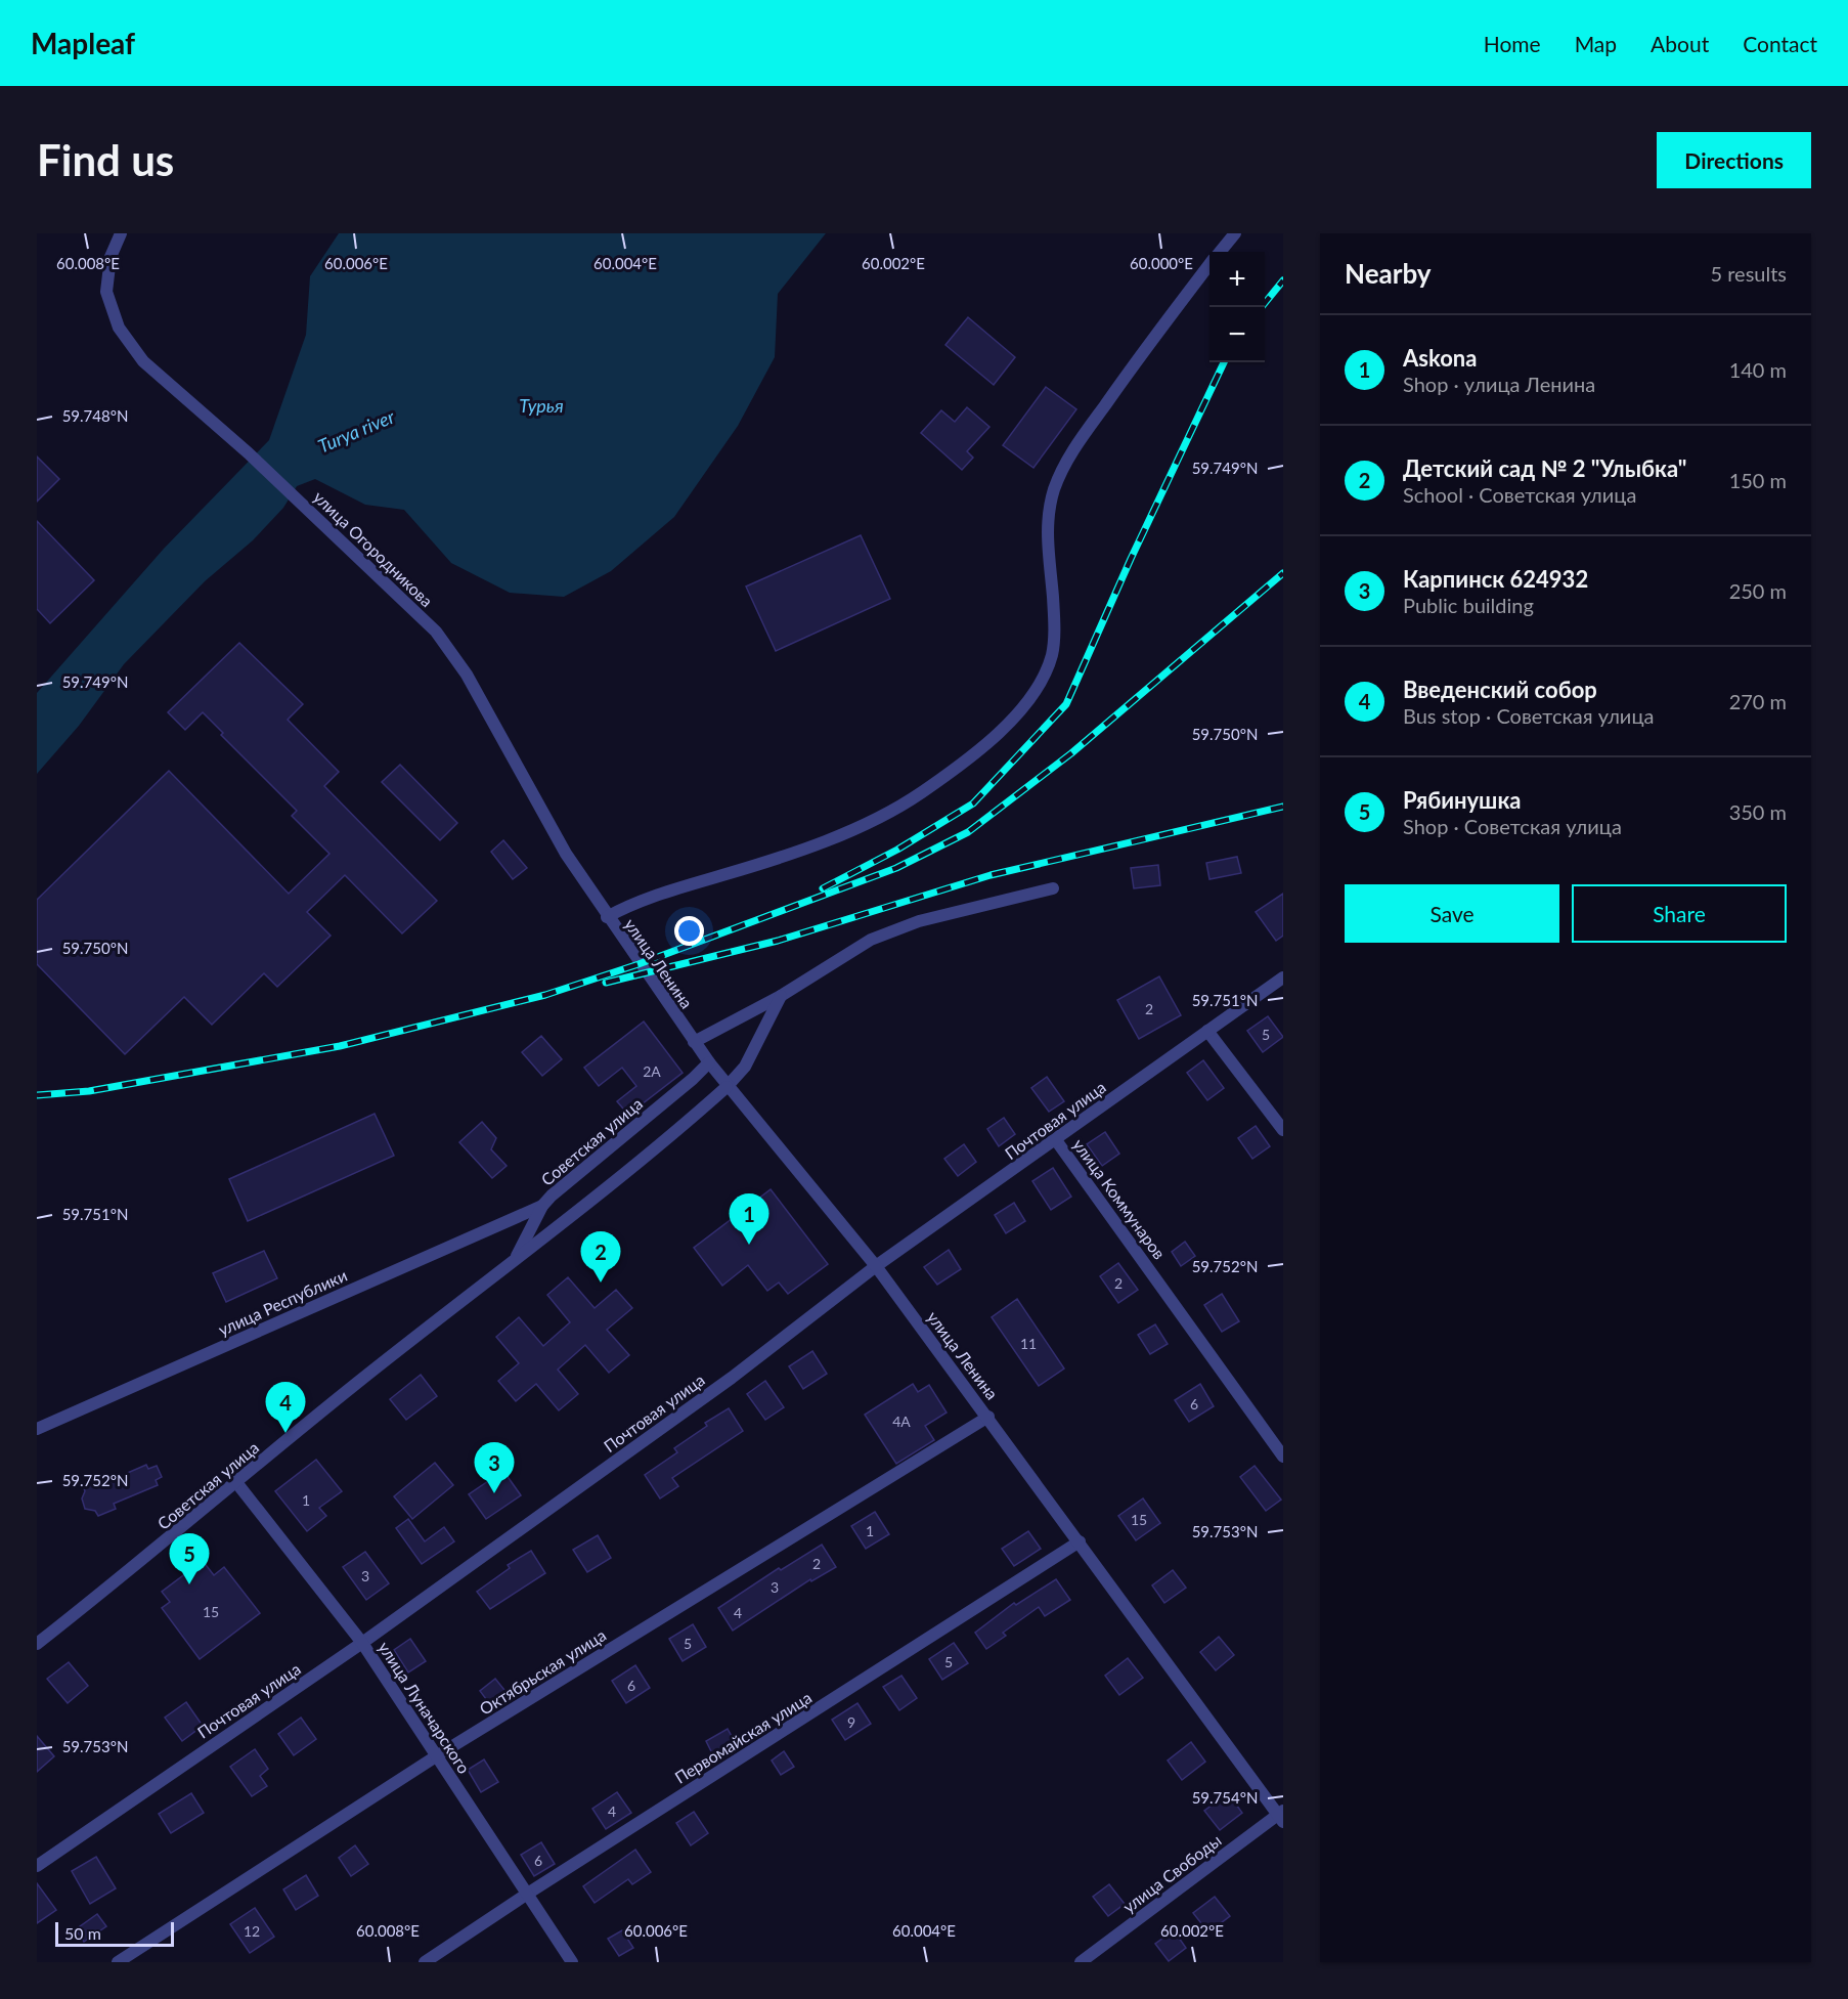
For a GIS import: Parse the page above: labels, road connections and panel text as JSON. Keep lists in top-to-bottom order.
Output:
{
  "streets": {
    "street": [
      "улица Огородникова",
      "улица Ленина",
      "Почтовая улица",
      "Советская улица",
      "улица Коммунаров",
      "улица Республики",
      "Октябрьская улица",
      "улица Луначарского",
      "Первомайская улица",
      "улица Свободы"
    ]
  },
  "crossings": [
    ["улица Огородникова", "улица Ленина"],
    ["улица Ленина", "Почтовая улица"],
    ["улица Ленина", "Советская улица"],
    ["улица Ленина", "Октябрьская улица"],
    ["улица Ленина", "Первомайская улица"],
    ["улица Ленина", "улица Свободы"],
    ["Почтовая улица", "улица Коммунаров"],
    ["Почтовая улица", "улица Луначарского"],
    ["Советская улица", "улица Республики"],
    ["Советская улица", "улица Луначарского"],
    ["Октябрьская улица", "улица Луначарского"],
    ["улица Луначарского", "Первомайская улица"]
  ],
  "water": ["Турья", "Turya river"],
  "house_numbers": [
    "2",
    "5",
    "2А",
    "2",
    "11",
    "6",
    "4А",
    "1",
    "15",
    "1",
    "2",
    "3",
    "3",
    "15",
    "4",
    "5",
    "5",
    "6",
    "9",
    "4",
    "6",
    "12"
  ],
  "scale_bar": "50 m",
  "page": {
    "header": "Mapleaf",
    "nav": [
      "Home",
      "Map",
      "About",
      "Contact"
    ],
    "buttons": [
      "Directions",
      ["Save", "Share"]
    ],
    "title": "Find us",
    "heading": ["Nearby", "5 results"],
    "map_buttons": ["+", "−"],
    "list": [
      {
        "mark": "1",
        "name": "Askona",
        "note": "Shop · улица Ленина",
        "value": "140 m"
      },
      {
        "mark": "2",
        "name": "Детский сад № 2 \"Улыбка\"",
        "note": "School · Советская улица",
        "value": "150 m"
      },
      {
        "mark": "3",
        "name": "Карпинск 624932",
        "note": "Public building",
        "value": "250 m"
      },
      {
        "mark": "4",
        "name": "Введенский собор",
        "note": "Bus stop · Советская улица",
        "value": "270 m"
      },
      {
        "mark": "5",
        "name": "Рябинушка",
        "note": "Shop · Советская улица",
        "value": "350 m"
      }
    ],
    "pins": [
      "1",
      "2",
      "4",
      "3",
      "5"
    ],
    "scale": "50 m"
  },
  "coordinates": [
    "60.008°E",
    "60.006°E",
    "60.004°E",
    "60.002°E",
    "60.000°E",
    "59.748°N",
    "59.749°N",
    "59.750°N",
    "59.751°N",
    "59.752°N",
    "59.753°N",
    "59.754°N"
  ]
}
